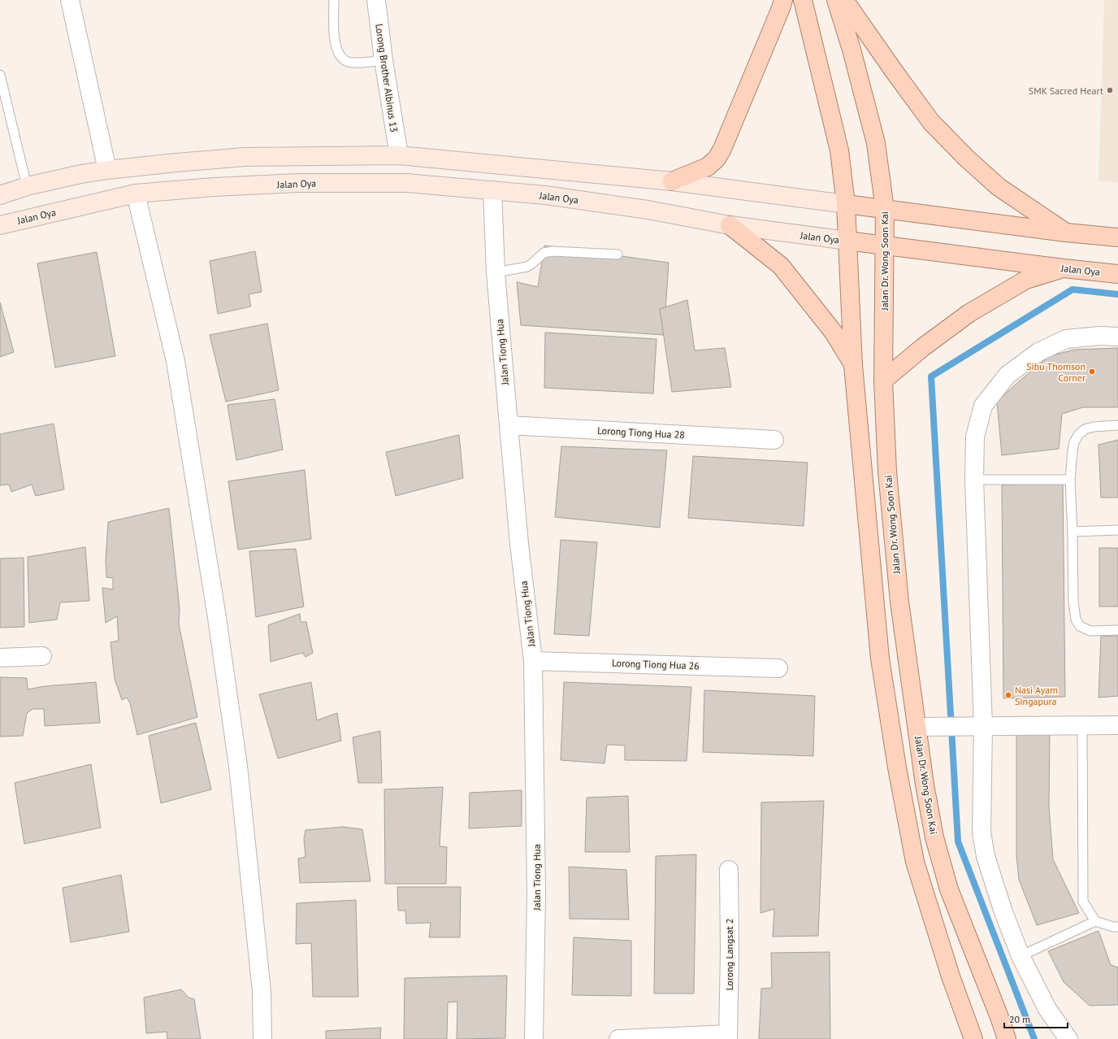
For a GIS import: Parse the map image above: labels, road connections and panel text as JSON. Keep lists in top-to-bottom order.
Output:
{
  "streets": {
    "main road": ["Jalan Oya", "Jalan Dr. Wong Soon Kai"],
    "street": [
      "Lorong Brother Albinus 13",
      "Jalan Tiong Hua",
      "Lorong Tiong Hua 28",
      "Lorong Tiong Hua 26",
      "Lorong Langsat 2"
    ]
  },
  "crossings": [
    ["Jalan Oya", "Jalan Dr. Wong Soon Kai"],
    ["Jalan Oya", "Jalan Tiong Hua"],
    ["Jalan Tiong Hua", "Lorong Tiong Hua 28"],
    ["Jalan Tiong Hua", "Lorong Tiong Hua 26"]
  ],
  "places": ["SMK Sacred Heart", "Sibu Thomson Corner", "Nasi Ayam Singapura"],
  "scale_bar": "20 m"
}
